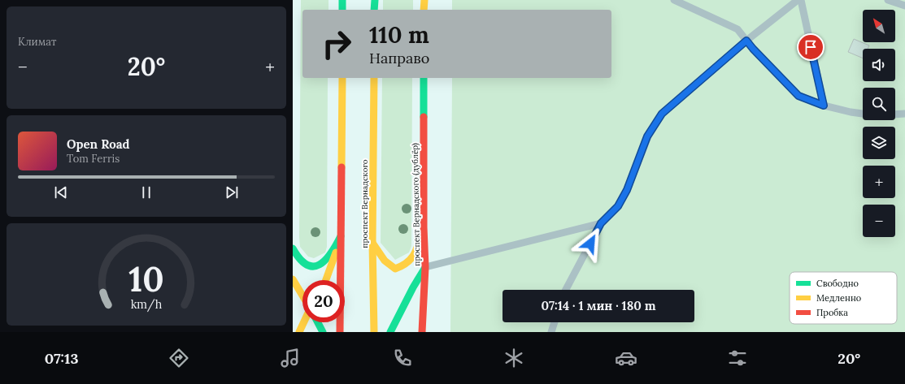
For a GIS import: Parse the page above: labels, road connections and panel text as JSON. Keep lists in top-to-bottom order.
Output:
{
  "streets": {
    "main road": ["проспект Вернадского", "проспект Вернадского (дублёр)"]
  },
  "legend": ["Свободно", "Медленно", "Пробка"],
  "north": "top left",
  "page": {
    "tile": "Климат",
    "map_buttons": ["+", "−"],
    "turn": ["110 m", "Направо"],
    "heat": ["−", "20°", "+"],
    "song": ["Open Road", "Tom Ferris"],
    "limit": "20",
    "trip": "07:14 · 1 мин · 180 m",
    "tabs": ["07:13", "20°"],
    "gauge": ["10", "km/h"]
  }
}
